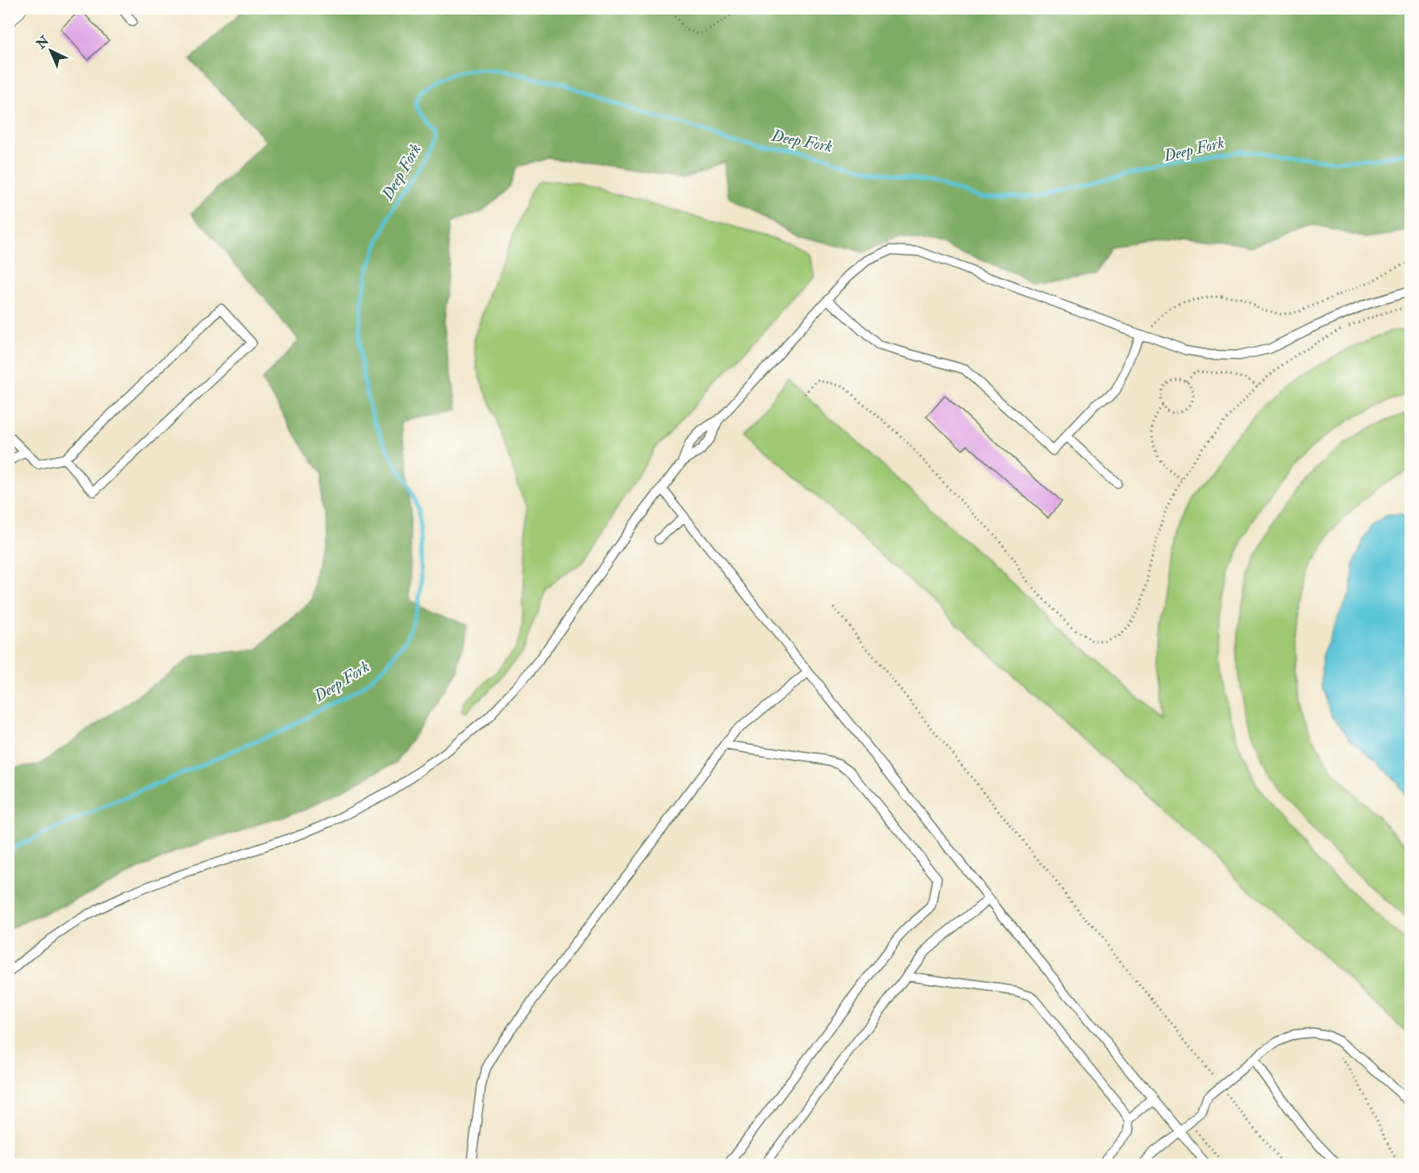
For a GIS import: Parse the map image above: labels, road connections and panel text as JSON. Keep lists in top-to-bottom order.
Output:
{
  "water": ["Deep Fork"],
  "north": "top left"
}
